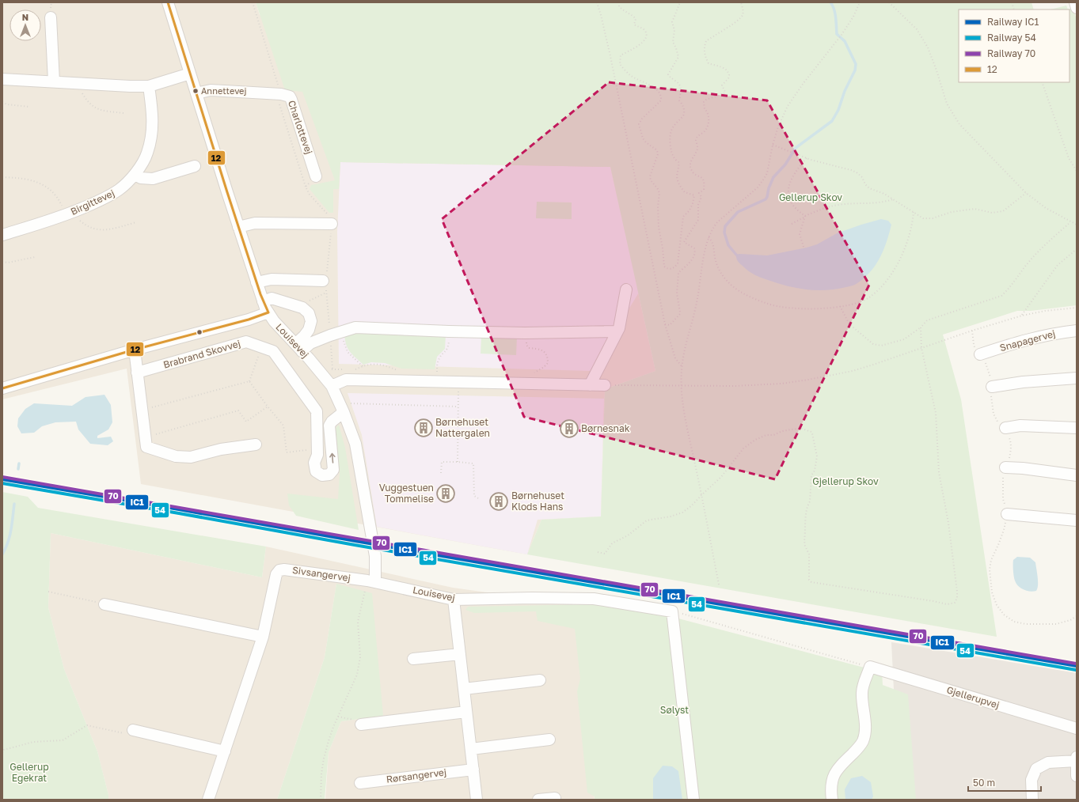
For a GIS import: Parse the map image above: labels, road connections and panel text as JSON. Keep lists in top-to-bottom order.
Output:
{
  "streets": {
    "street": [
      "Charlottevej",
      "Birgittevej",
      "Louisevej",
      "Snapagervej",
      "Brabrand Skovvej",
      "Sivsangervej",
      "Gjellerupvej",
      "Rørsangervej"
    ]
  },
  "crossings": [
    ["Charlottevej", "Louisevej"],
    ["Louisevej", "Brabrand Skovvej"],
    ["Louisevej", "Sivsangervej"]
  ],
  "parks": [
    "Gellerup Skov",
    "Gjellerup Skov",
    "Sølyst",
    "Gellerup Egekrat"
  ],
  "places": {
    "other": ["Annettevej"],
    "building": [
      "Børnehuset Nattergalen",
      "Børnesnak",
      "Vuggestuen Tommelise",
      "Børnehuset Klods Hans"
    ]
  },
  "lines": [
    "transit line 12",
    "rail line 70",
    "rail line IC1",
    "rail line 54"
  ],
  "legend": [
    "Railway IC1",
    "Railway 54",
    "Railway 70",
    "12"
  ],
  "scale_bar": "50 m",
  "north": "top"
}
